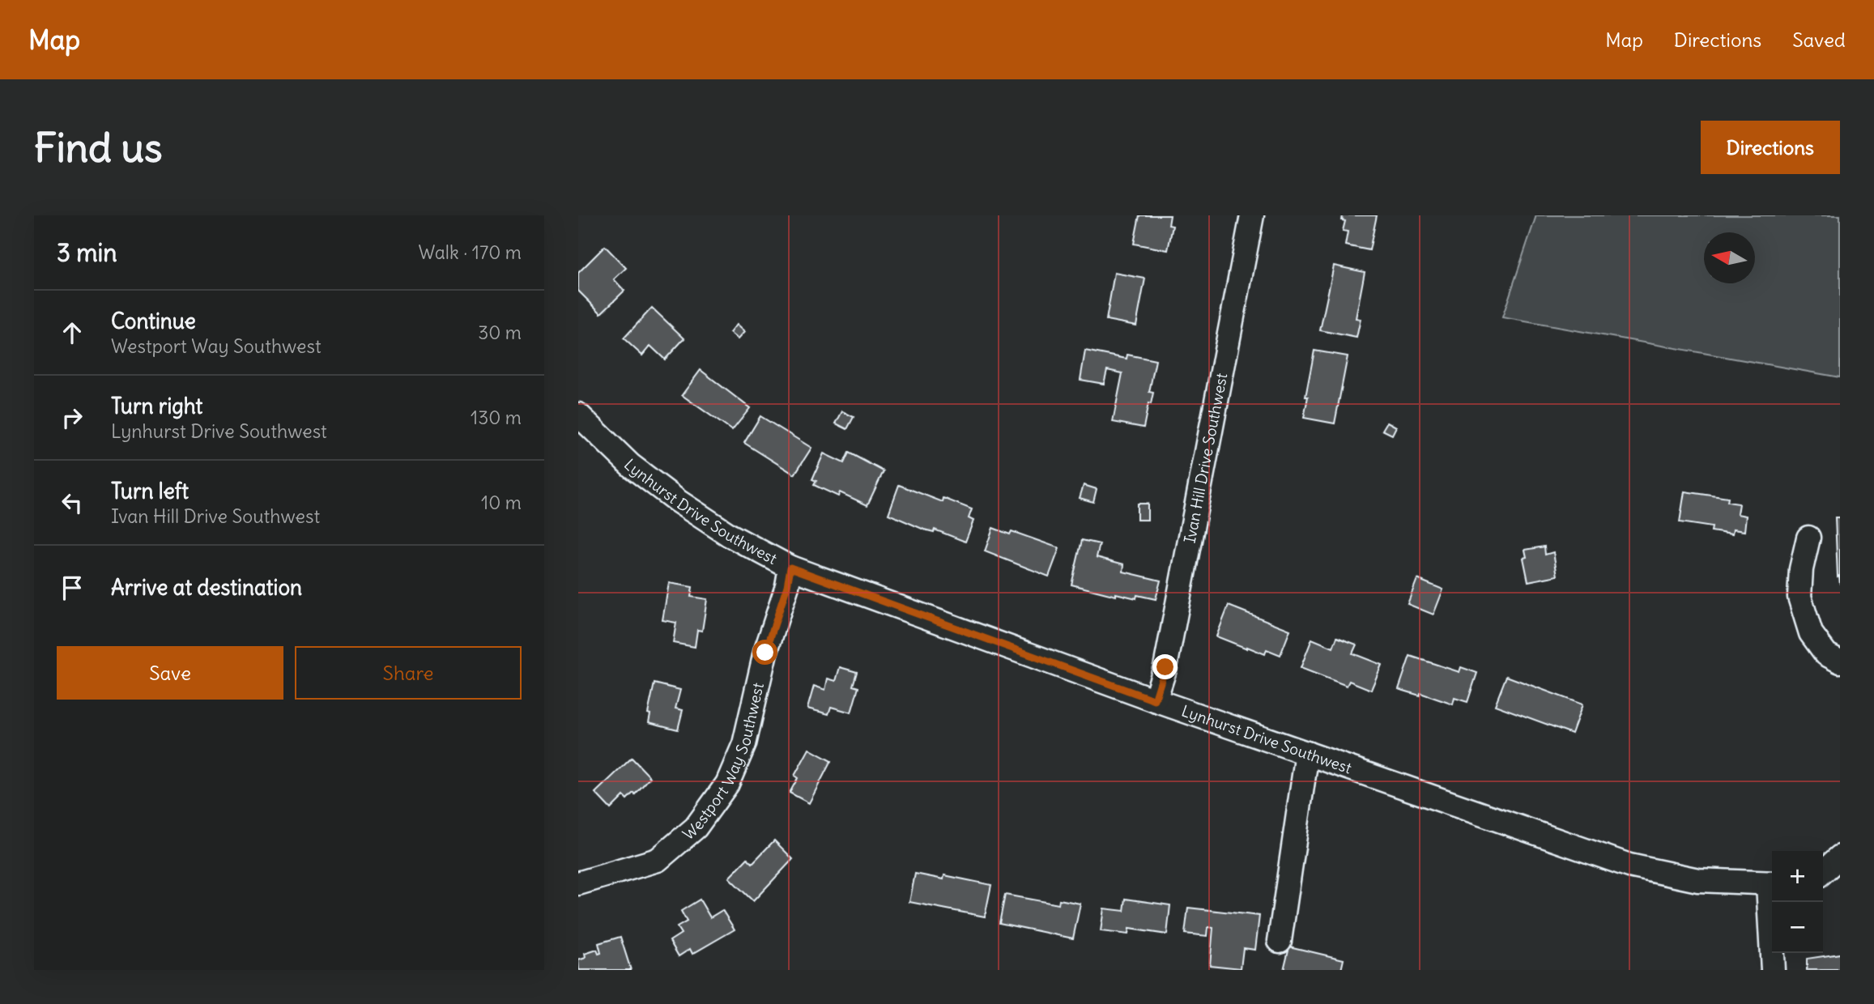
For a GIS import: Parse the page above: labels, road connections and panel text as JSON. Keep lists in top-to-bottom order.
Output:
{
  "streets": {
    "street": ["Ivan Hill Drive Southwest", "Lynhurst Drive Southwest", "Westport Way Southwest"]
  },
  "crossings": [
    ["Ivan Hill Drive Southwest", "Lynhurst Drive Southwest"],
    ["Lynhurst Drive Southwest", "Westport Way Southwest"]
  ],
  "north": "left",
  "page": {
    "header": "Map",
    "nav": ["Map", "Directions", "Saved"],
    "buttons": [
      "Directions",
      ["Save", "Share"]
    ],
    "title": "Find us",
    "heading": ["3 min", "Walk · 170 m"],
    "list": [
      ["Continue", "Westport Way Southwest", "30 m"],
      ["Turn right", "Lynhurst Drive Southwest", "130 m"],
      ["Turn left", "Ivan Hill Drive Southwest", "10 m"],
      "Arrive at destination"
    ],
    "map_buttons": ["+", "−"]
  }
}
